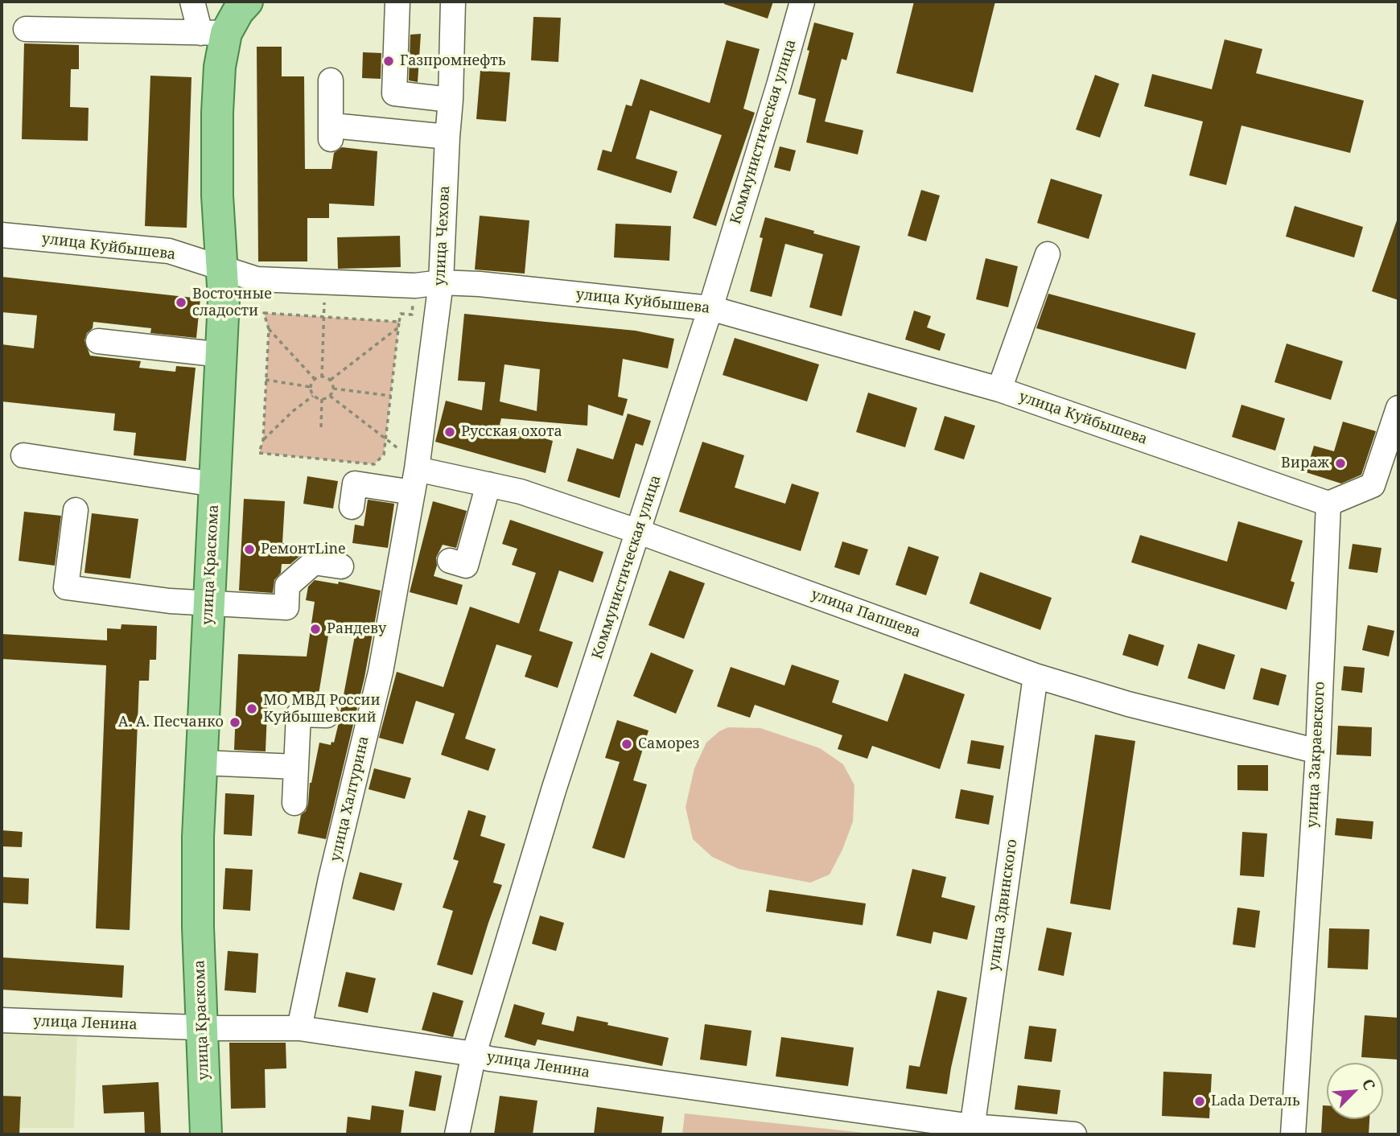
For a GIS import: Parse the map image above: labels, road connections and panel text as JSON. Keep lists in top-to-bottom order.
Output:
{
  "streets": {
    "main road": ["улица Краскома"],
    "street": [
      "Коммунистическая улица",
      "улица Чехова",
      "улица Куйбышева",
      "улица Папшева",
      "улица Закраевского",
      "улица Халтурина",
      "улица Здвинского",
      "улица Ленина"
    ]
  },
  "crossings": [
    ["Коммунистическая улица", "улица Куйбышева"],
    ["Коммунистическая улица", "улица Папшева"],
    ["Коммунистическая улица", "улица Ленина"],
    ["улица Чехова", "улица Куйбышева"],
    ["улица Чехова", "улица Папшева"],
    ["улица Чехова", "улица Халтурина"],
    ["улица Куйбышева", "улица Краскома"],
    ["улица Куйбышева", "улица Закраевского"],
    ["улица Краскома", "улица Ленина"],
    ["улица Папшева", "улица Закраевского"],
    ["улица Папшева", "улица Халтурина"],
    ["улица Папшева", "улица Здвинского"],
    ["улица Халтурина", "улица Ленина"],
    ["улица Здвинского", "улица Ленина"]
  ],
  "places": [
    "Газпромнефть",
    "Восточные сладости",
    "Русская охота",
    "Вираж",
    "РемонтLine",
    "Рандеву",
    "МО МВД России Куйбышевский",
    "А. А. Песчанко",
    "Саморез",
    "Lada Dеталь"
  ],
  "north": "top right"
}
